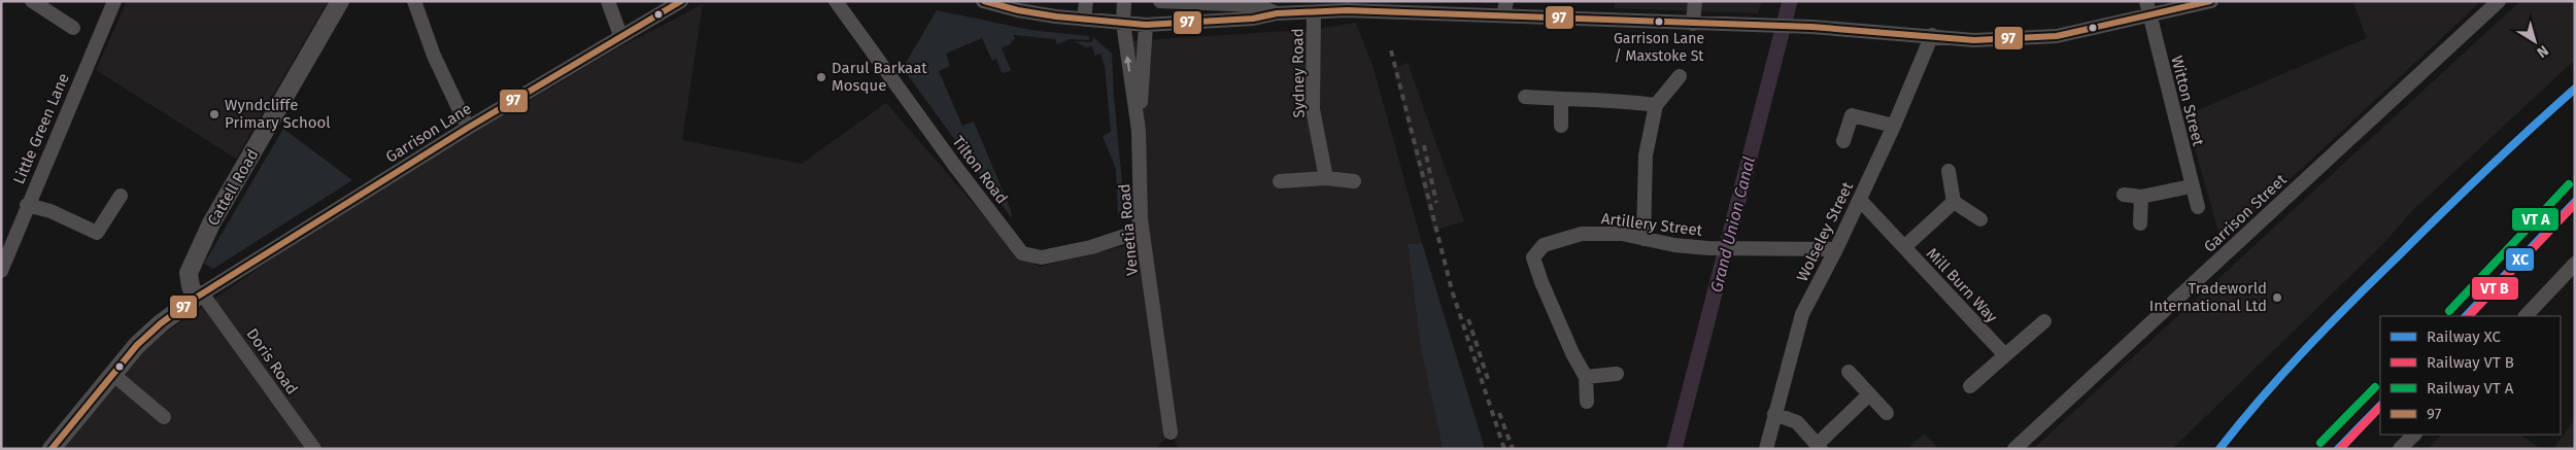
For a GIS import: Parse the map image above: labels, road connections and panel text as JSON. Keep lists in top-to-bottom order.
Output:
{
  "streets": {
    "main road": ["Cattell Road"],
    "street": [
      "Sydney Road",
      "Witton Street",
      "Little Green Lane",
      "Garrison Lane",
      "Tilton Road",
      "Garrison Street",
      "Artillery Street",
      "Venetia Road",
      "Wolseley Street",
      "Mill Burn Way",
      "Doris Road"
    ]
  },
  "crossings": [
    ["Garrison Lane", "Cattell Road"],
    ["Garrison Lane", "Doris Road"],
    ["Tilton Road", "Venetia Road"],
    ["Cattell Road", "Doris Road"],
    ["Artillery Street", "Wolseley Street"],
    ["Wolseley Street", "Mill Burn Way"]
  ],
  "water": ["Grand Union Canal"],
  "places": [
    "Garrison Lane / Maxstoke St",
    "Darul Barkaat Mosque",
    "Wyndcliffe Primary School",
    "Tradeworld International Ltd"
  ],
  "lines": ["transit line 97", "rail line XC"],
  "legend": [
    "Railway XC",
    "Railway VT B",
    "Railway VT A",
    "97"
  ],
  "north": "bottom right"
}
